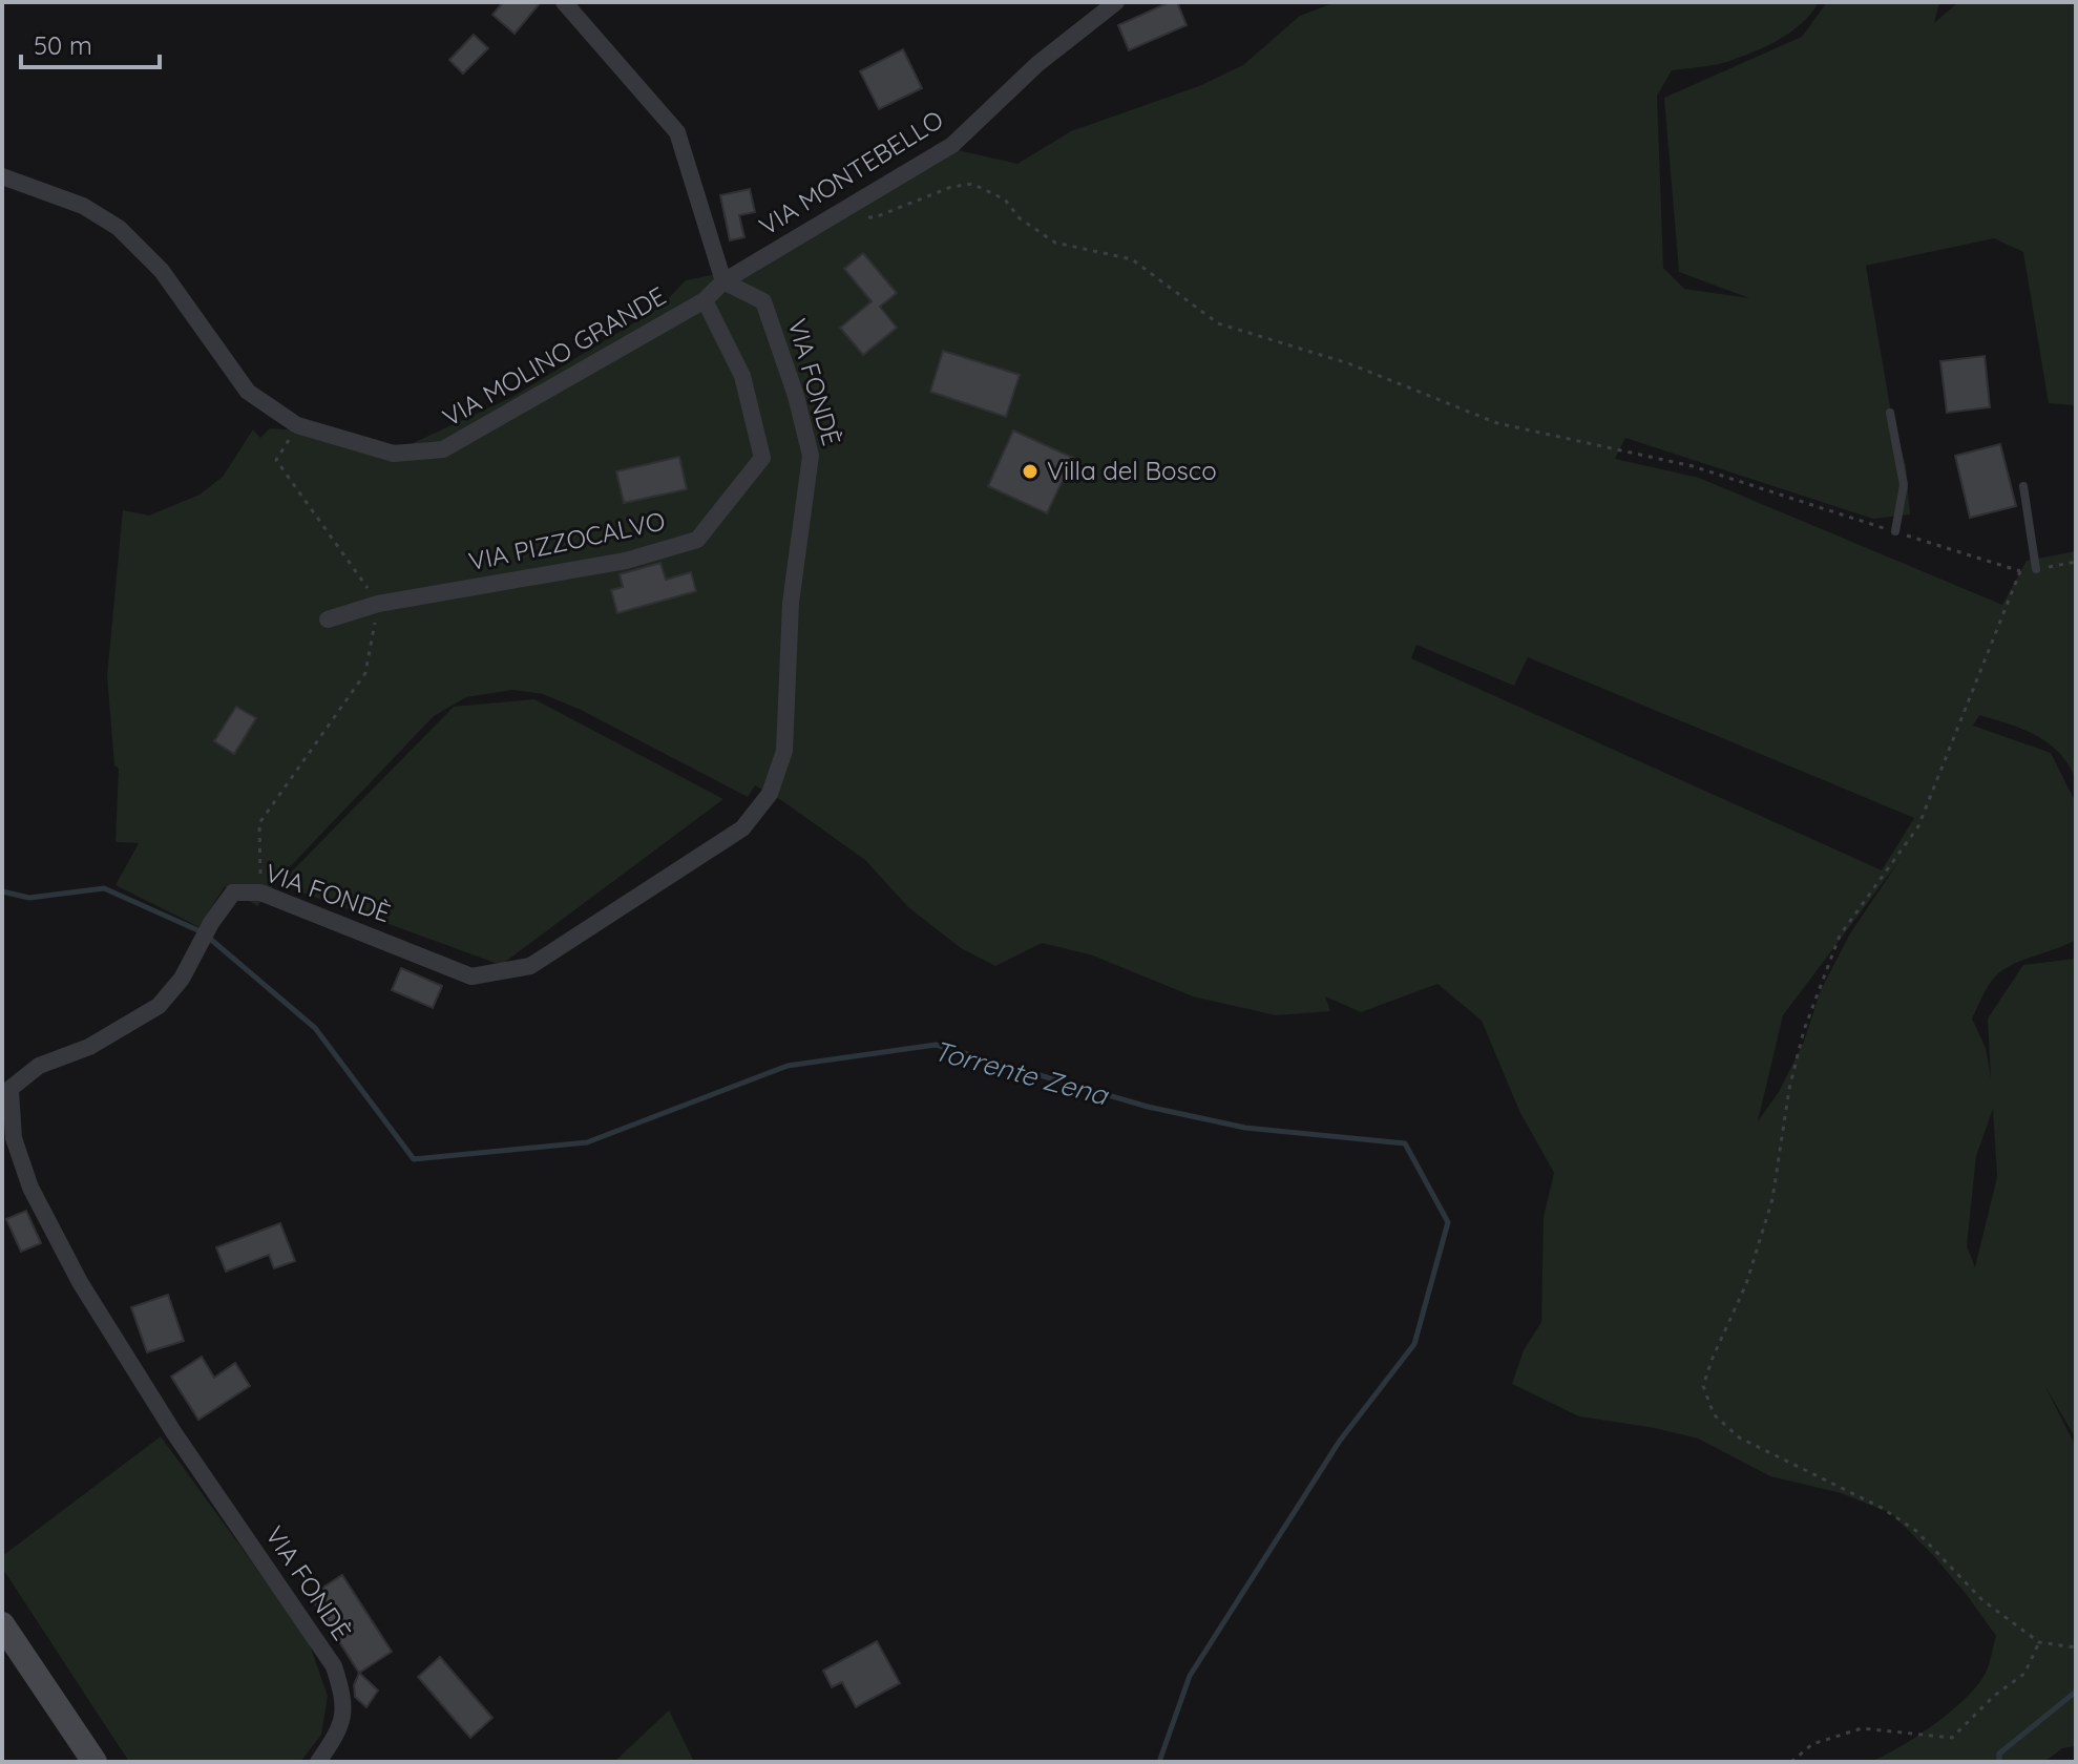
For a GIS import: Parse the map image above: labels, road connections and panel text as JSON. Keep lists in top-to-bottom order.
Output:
{
  "streets": {
    "street": [
      "VIA MONTEBELLO",
      "VIA MOLINO GRANDE",
      "VIA FONDÈ",
      "VIA PIZZOCALVO"
    ]
  },
  "crossings": [
    ["VIA MONTEBELLO", "VIA MOLINO GRANDE"],
    ["VIA MONTEBELLO", "VIA FONDÈ"],
    ["VIA MOLINO GRANDE", "VIA FONDÈ"],
    ["VIA MOLINO GRANDE", "VIA PIZZOCALVO"]
  ],
  "water": ["Torrente Zena"],
  "places": ["Villa del Bosco"],
  "scale_bar": "50 m"
}
